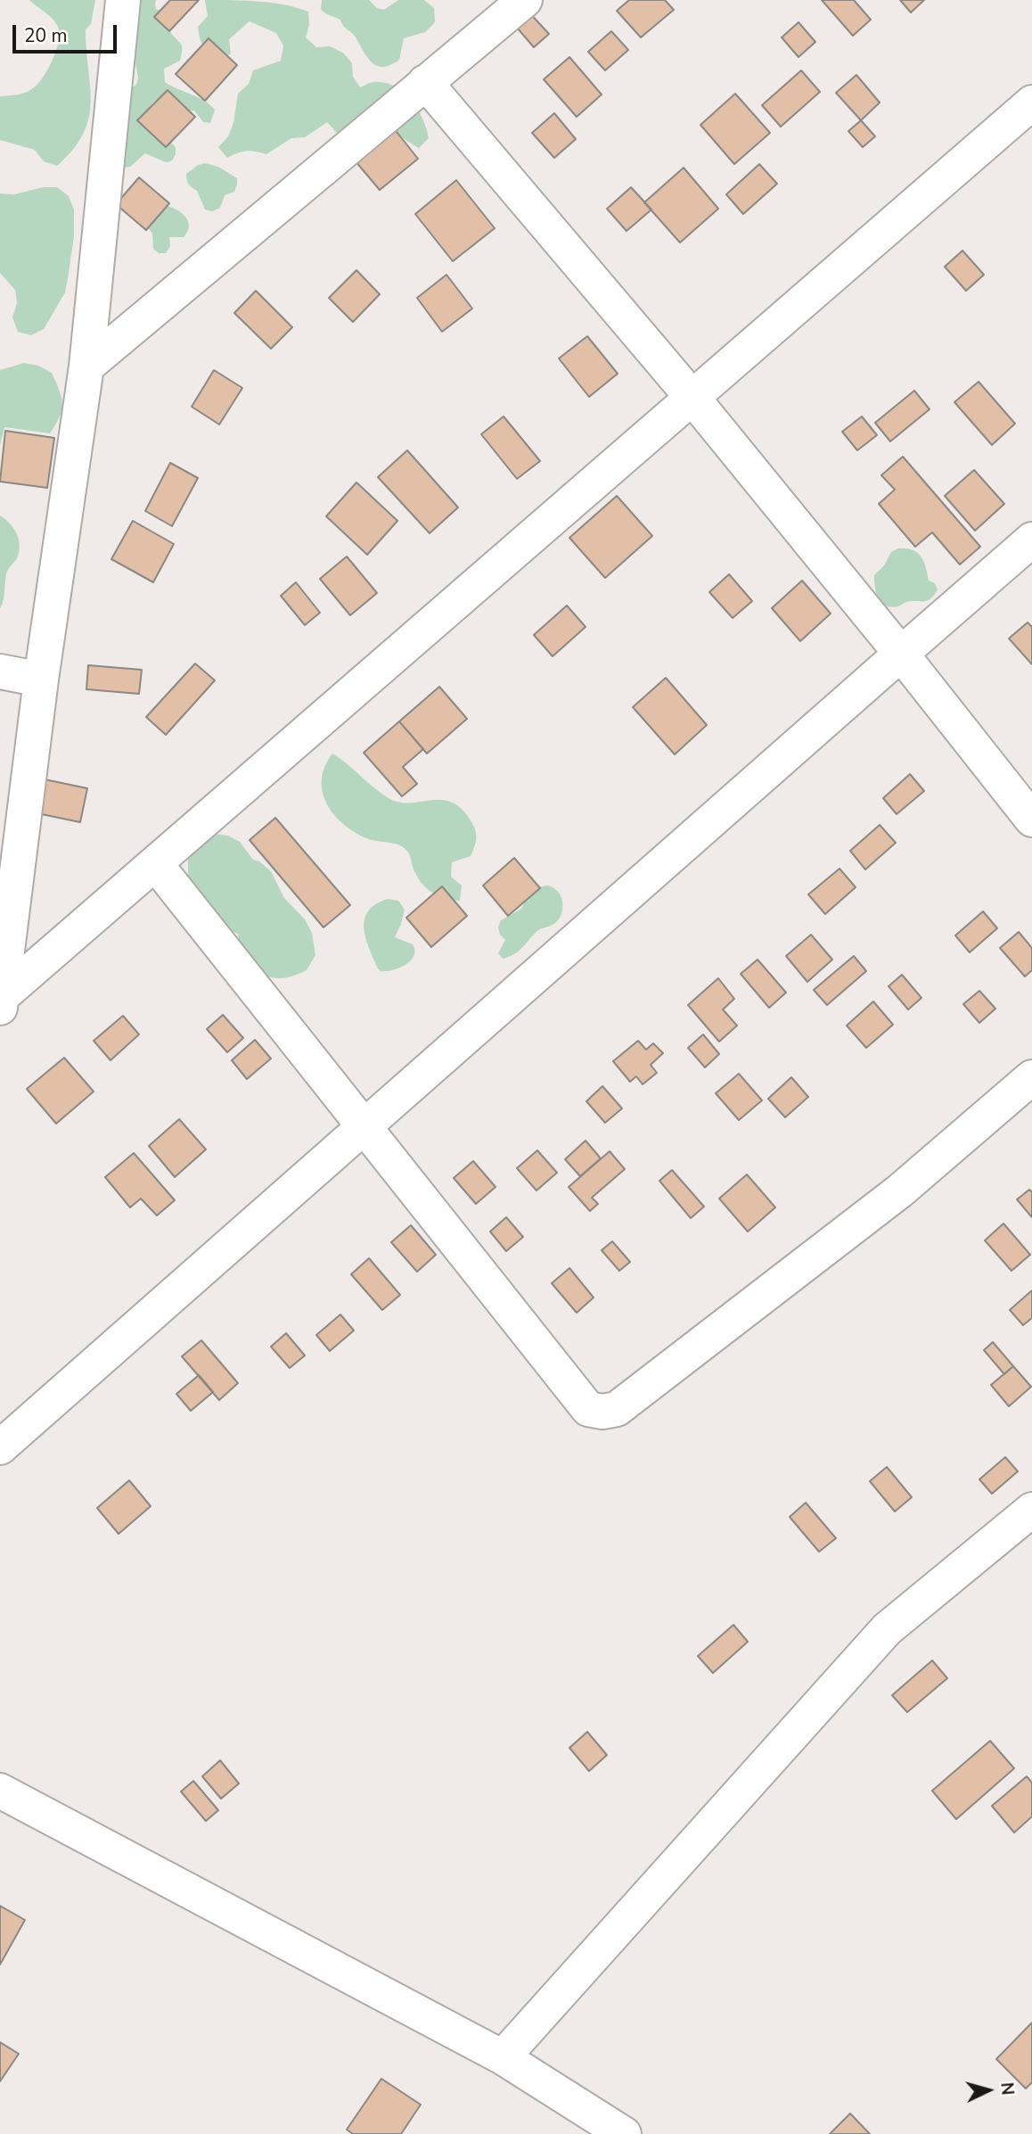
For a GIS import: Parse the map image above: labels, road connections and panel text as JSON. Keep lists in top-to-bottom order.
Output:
{
  "scale_bar": "20 m",
  "north": "right"
}
